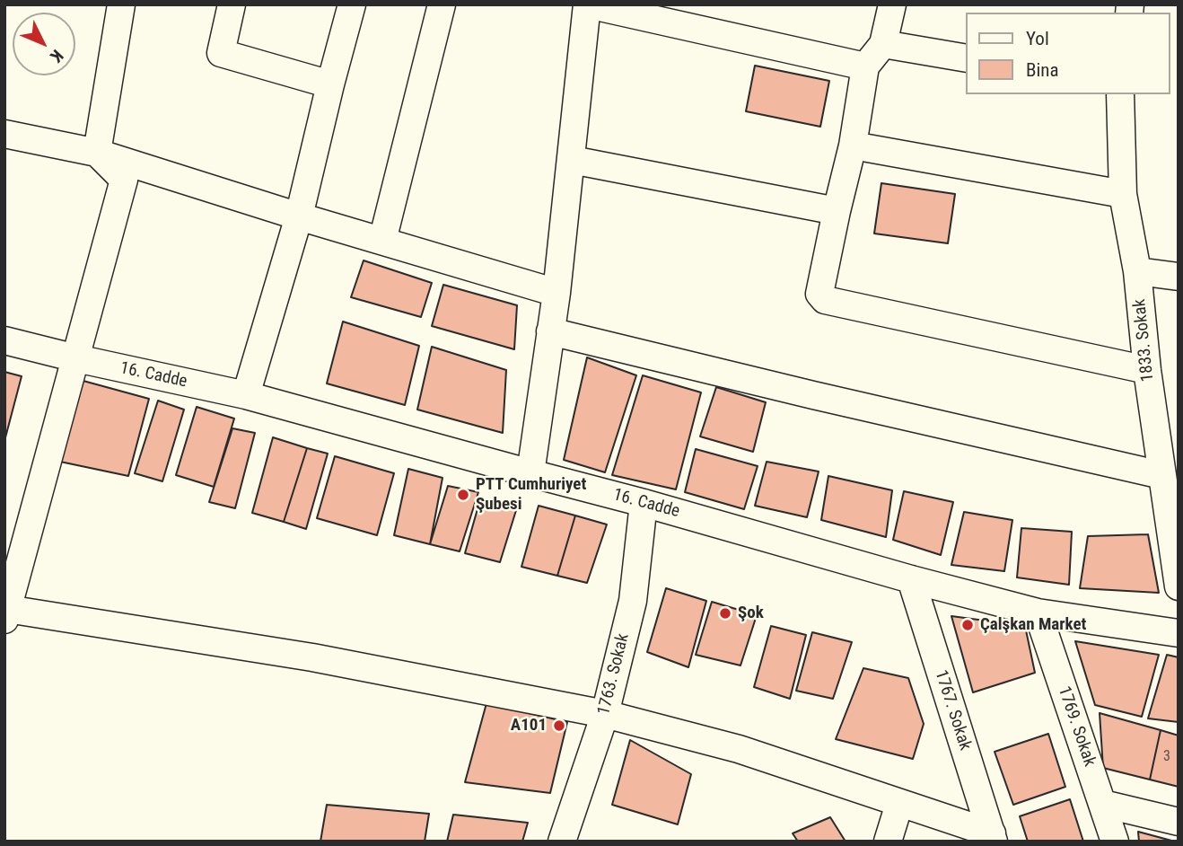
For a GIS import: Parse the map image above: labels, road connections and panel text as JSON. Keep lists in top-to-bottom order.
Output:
{
  "streets": {
    "street": [
      "1833. Sokak",
      "16. Cadde",
      "1763. Sokak",
      "1767. Sokak",
      "1769. Sokak"
    ]
  },
  "crossings": [
    ["16. Cadde", "1763. Sokak"],
    ["16. Cadde", "1767. Sokak"],
    ["16. Cadde", "1769. Sokak"]
  ],
  "places": [
    "PTT Cumhuriyet Şubesi",
    "Şok",
    "Çalşkan Market",
    "A101"
  ],
  "house_numbers": ["3"],
  "legend": ["Yol", "Bina"],
  "north": "bottom right"
}
